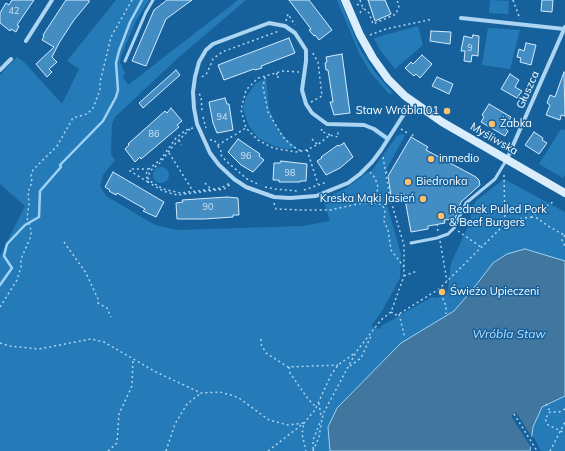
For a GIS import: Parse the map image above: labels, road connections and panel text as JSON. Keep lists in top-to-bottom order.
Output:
{
  "streets": {
    "street": ["Głuszca", "Myśliwska"]
  },
  "crossings": [
    ["Głuszca", "Myśliwska"]
  ],
  "water": ["Wróbla Staw"],
  "places": [
    "Staw Wróbla 01",
    "Żabka",
    "inmedio",
    "Biedronka",
    "Kreska Mąki Jasień",
    "Rednek Pulled Pork & Beef Burgers",
    "Świeżo Upieczeni"
  ],
  "house_numbers": [
    "42",
    "9",
    "94",
    "86",
    "96",
    "98",
    "90"
  ]
}
